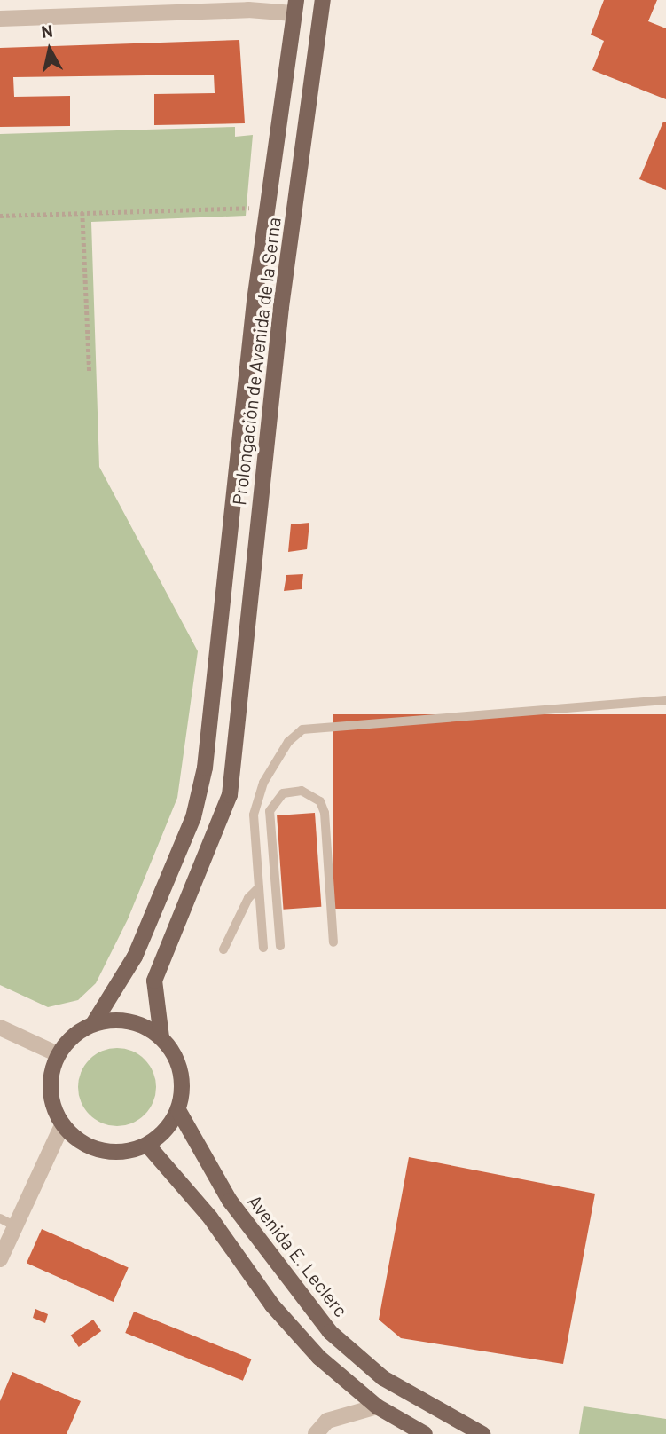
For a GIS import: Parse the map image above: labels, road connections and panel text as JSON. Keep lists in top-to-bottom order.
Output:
{
  "streets": {
    "main road": ["Prolongación de Avenida de la Serna", "Avenida E. Leclerc"]
  },
  "crossings": [
    ["Prolongación de Avenida de la Serna", "Avenida E. Leclerc"]
  ],
  "north": "top"
}
